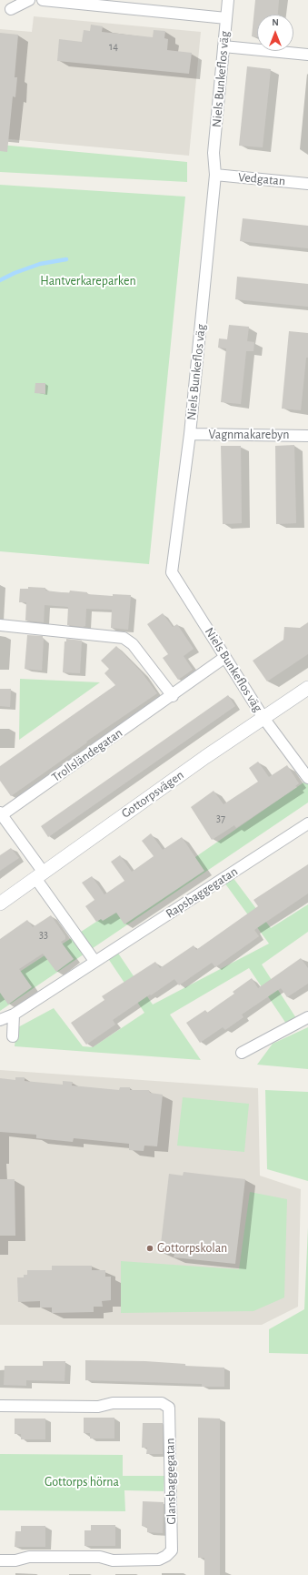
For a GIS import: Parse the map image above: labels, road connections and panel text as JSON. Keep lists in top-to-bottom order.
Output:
{
  "streets": {
    "street": [
      "Niels Bunkeflos väg",
      "Vedgatan",
      "Vagnmakarebyn",
      "Trollsländegatan",
      "Gottorpsvägen",
      "Rapsbaggegatan",
      "Glansbaggegatan"
    ]
  },
  "crossings": [
    ["Niels Bunkeflos väg", "Vedgatan"],
    ["Niels Bunkeflos väg", "Vagnmakarebyn"],
    ["Niels Bunkeflos väg", "Trollsländegatan"],
    ["Niels Bunkeflos väg", "Gottorpsvägen"],
    ["Trollsländegatan", "Gottorpsvägen"]
  ],
  "parks": ["Hantverkareparken", "Gottorps hörna"],
  "places": ["Gottorpskolan"],
  "house_numbers": ["14", "37", "33"],
  "north": "top"
}
